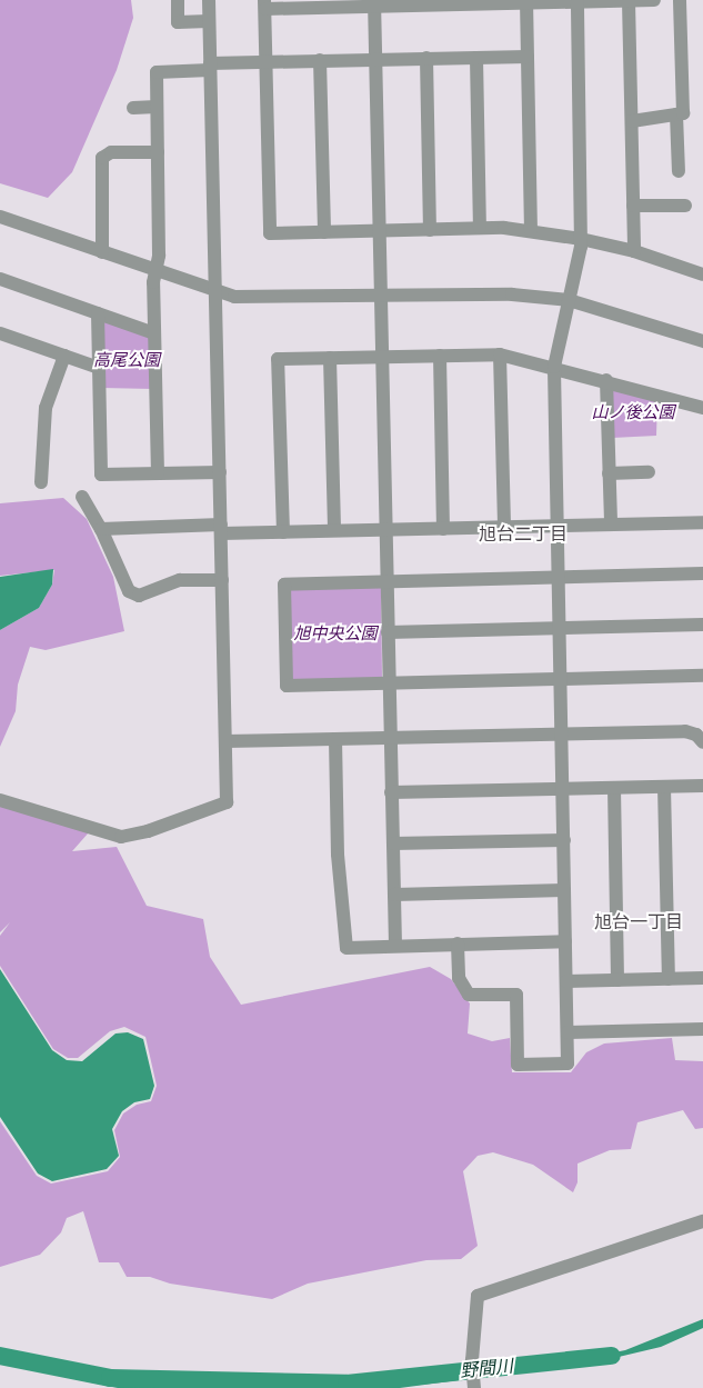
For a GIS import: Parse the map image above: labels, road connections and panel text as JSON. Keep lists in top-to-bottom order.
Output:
{
  "districts": ["旭台二丁目", "旭台一丁目"],
  "water": ["野間川"],
  "parks": ["高尾公園", "山ノ後公園", "旭中央公園"]
}
